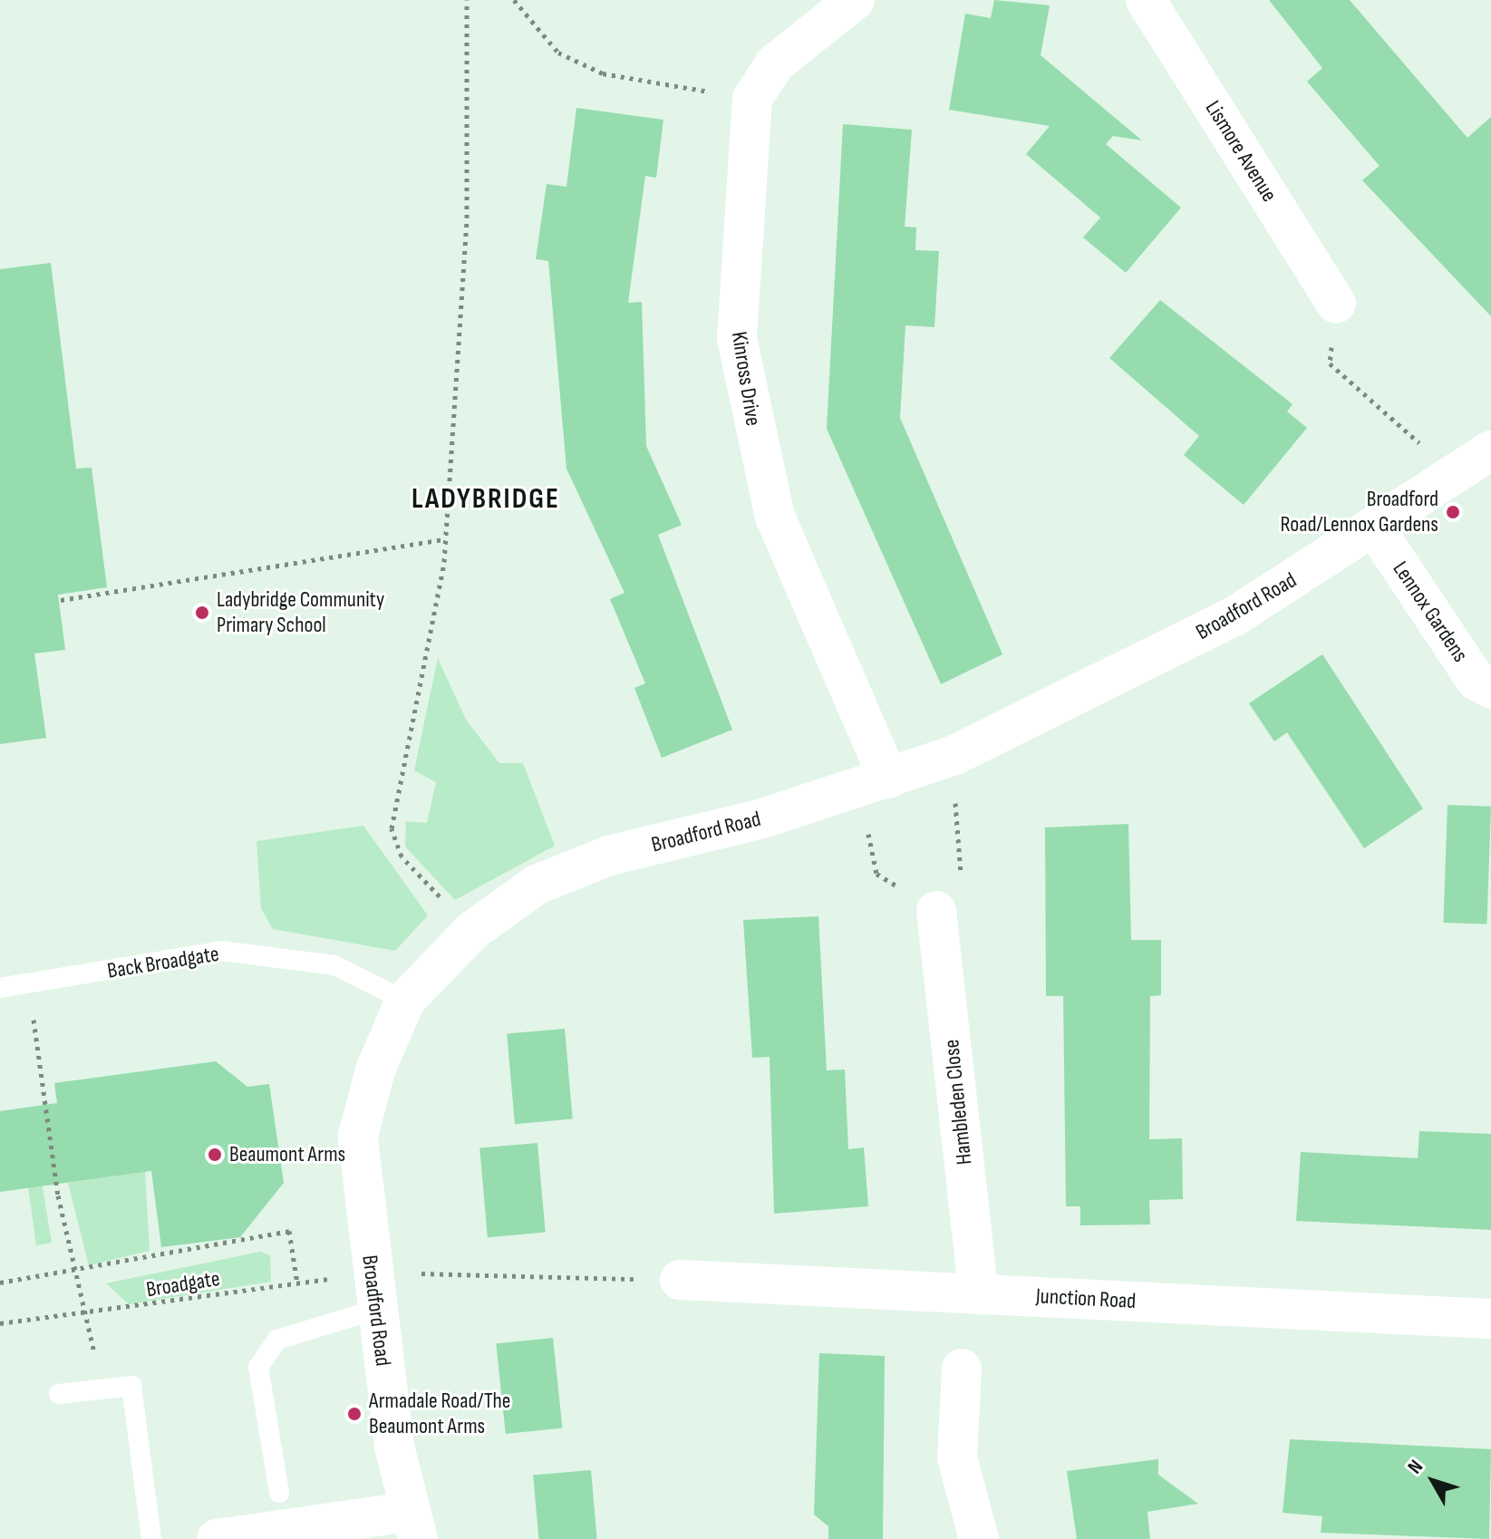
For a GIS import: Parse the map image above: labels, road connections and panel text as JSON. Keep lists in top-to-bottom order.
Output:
{
  "streets": {
    "street": [
      "Lismore Avenue",
      "Kinross Drive",
      "Broadford Road",
      "Lennox Gardens",
      "Hambleden Close",
      "Junction Road"
    ],
    "lane": ["Back Broadgate"],
    "path": ["Broadgate"]
  },
  "crossings": [
    ["Kinross Drive", "Broadford Road"],
    ["Broadford Road", "Lennox Gardens"],
    ["Broadford Road", "Back Broadgate"],
    ["Broadford Road", "Broadgate"],
    ["Hambleden Close", "Junction Road"],
    ["Broadgate", "Junction Road"]
  ],
  "districts": ["LADYBRIDGE"],
  "places": [
    "Broadford Road/Lennox Gardens",
    "Ladybridge Community Primary School",
    "Beaumont Arms",
    "Armadale Road/The Beaumont Arms"
  ],
  "north": "top left"
}
